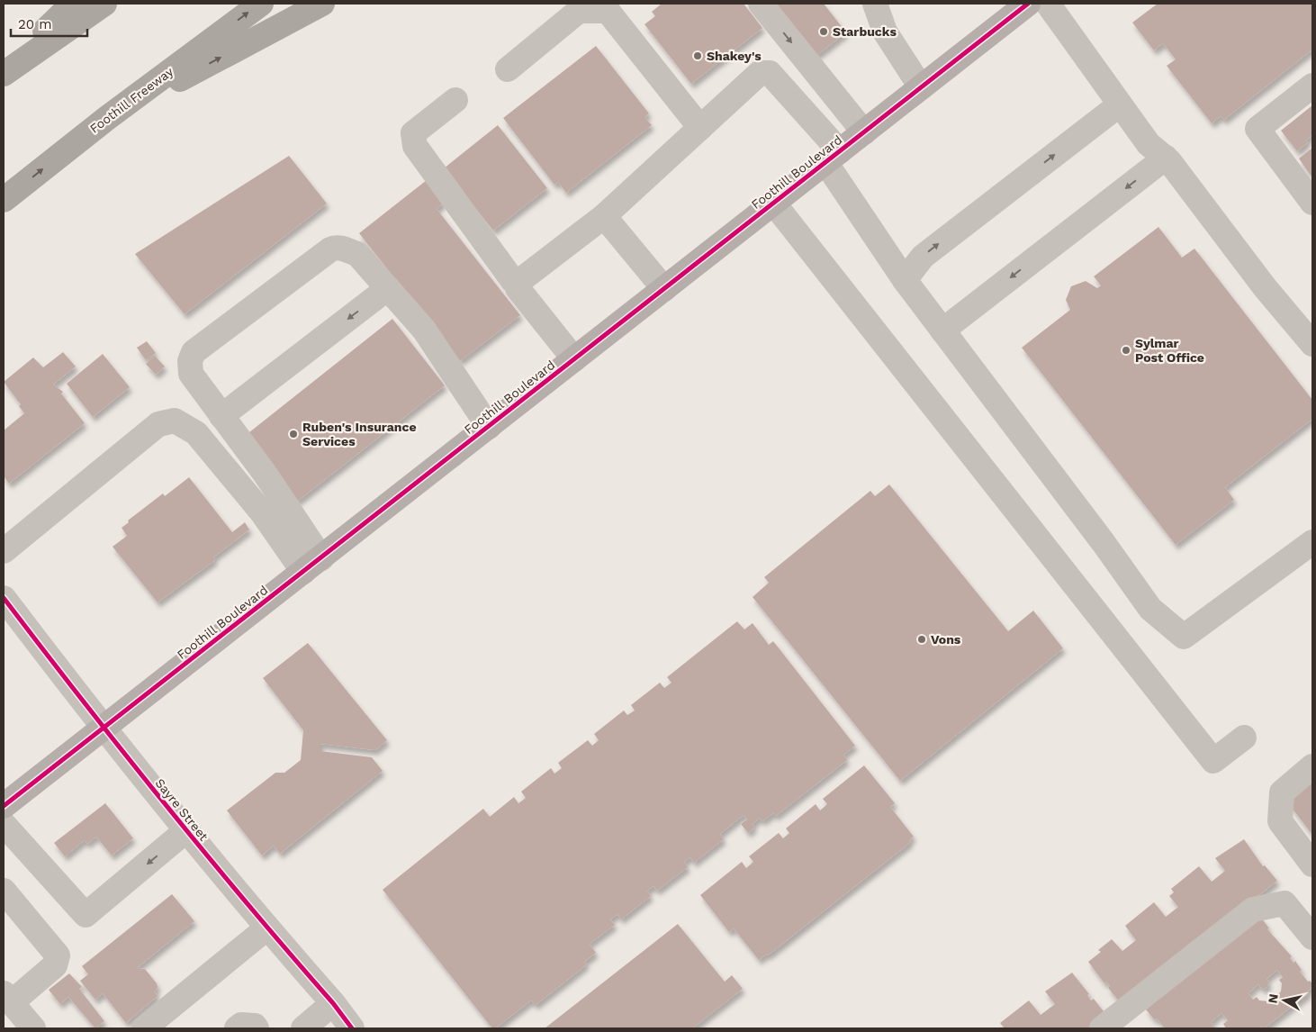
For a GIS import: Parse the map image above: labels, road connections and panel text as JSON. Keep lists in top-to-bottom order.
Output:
{
  "streets": {
    "highway": ["Foothill Freeway"],
    "main road": ["Foothill Boulevard"],
    "street": ["Sayre Street"]
  },
  "crossings": [
    ["Foothill Boulevard", "Sayre Street"]
  ],
  "places": [
    "Starbucks",
    "Shakey's",
    "Sylmar Post Office",
    "Ruben's Insurance Services",
    "Vons"
  ],
  "scale_bar": "20 m",
  "north": "left"
}
